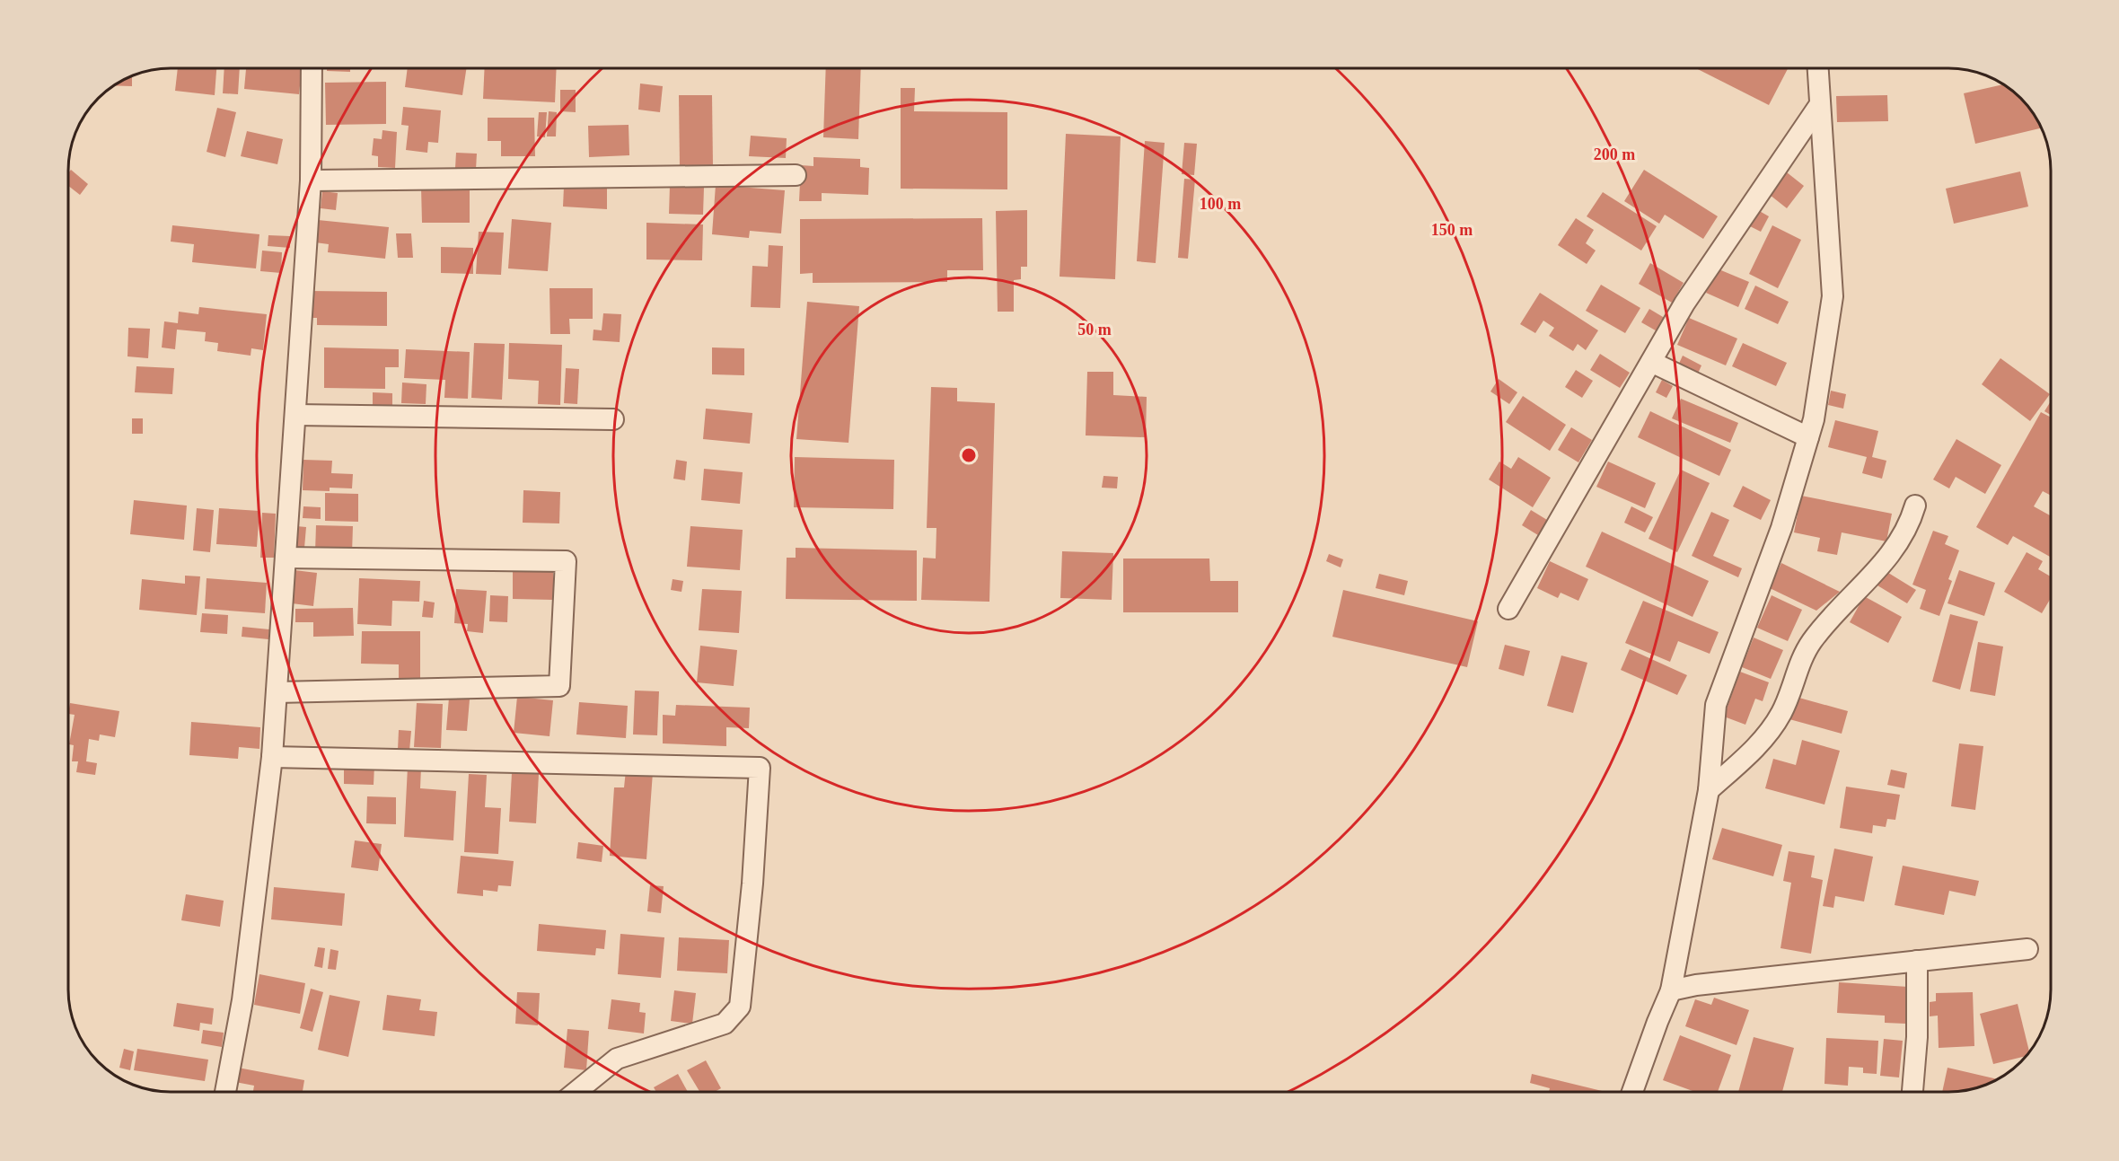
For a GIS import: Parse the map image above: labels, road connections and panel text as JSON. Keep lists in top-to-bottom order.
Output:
{
  "rings": [
    "200 m",
    "100 m",
    "150 m",
    "50 m"
  ]
}
